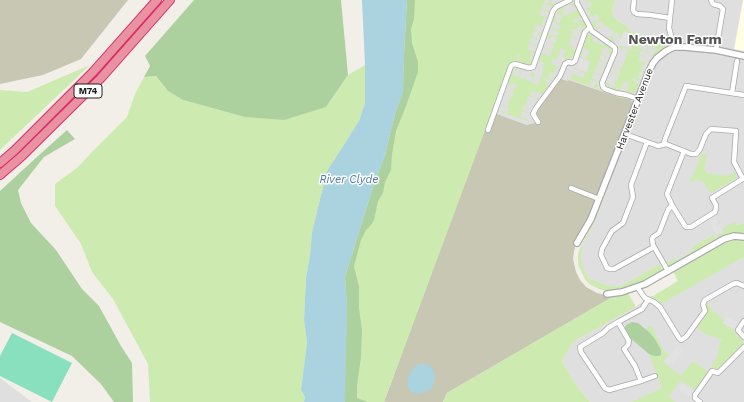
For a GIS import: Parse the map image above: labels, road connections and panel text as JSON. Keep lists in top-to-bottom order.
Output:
{
  "streets": {
    "highway": ["M74"],
    "street": ["Harvester Avenue"]
  },
  "districts": ["Newton Farm"],
  "water": ["River Clyde"]
}
